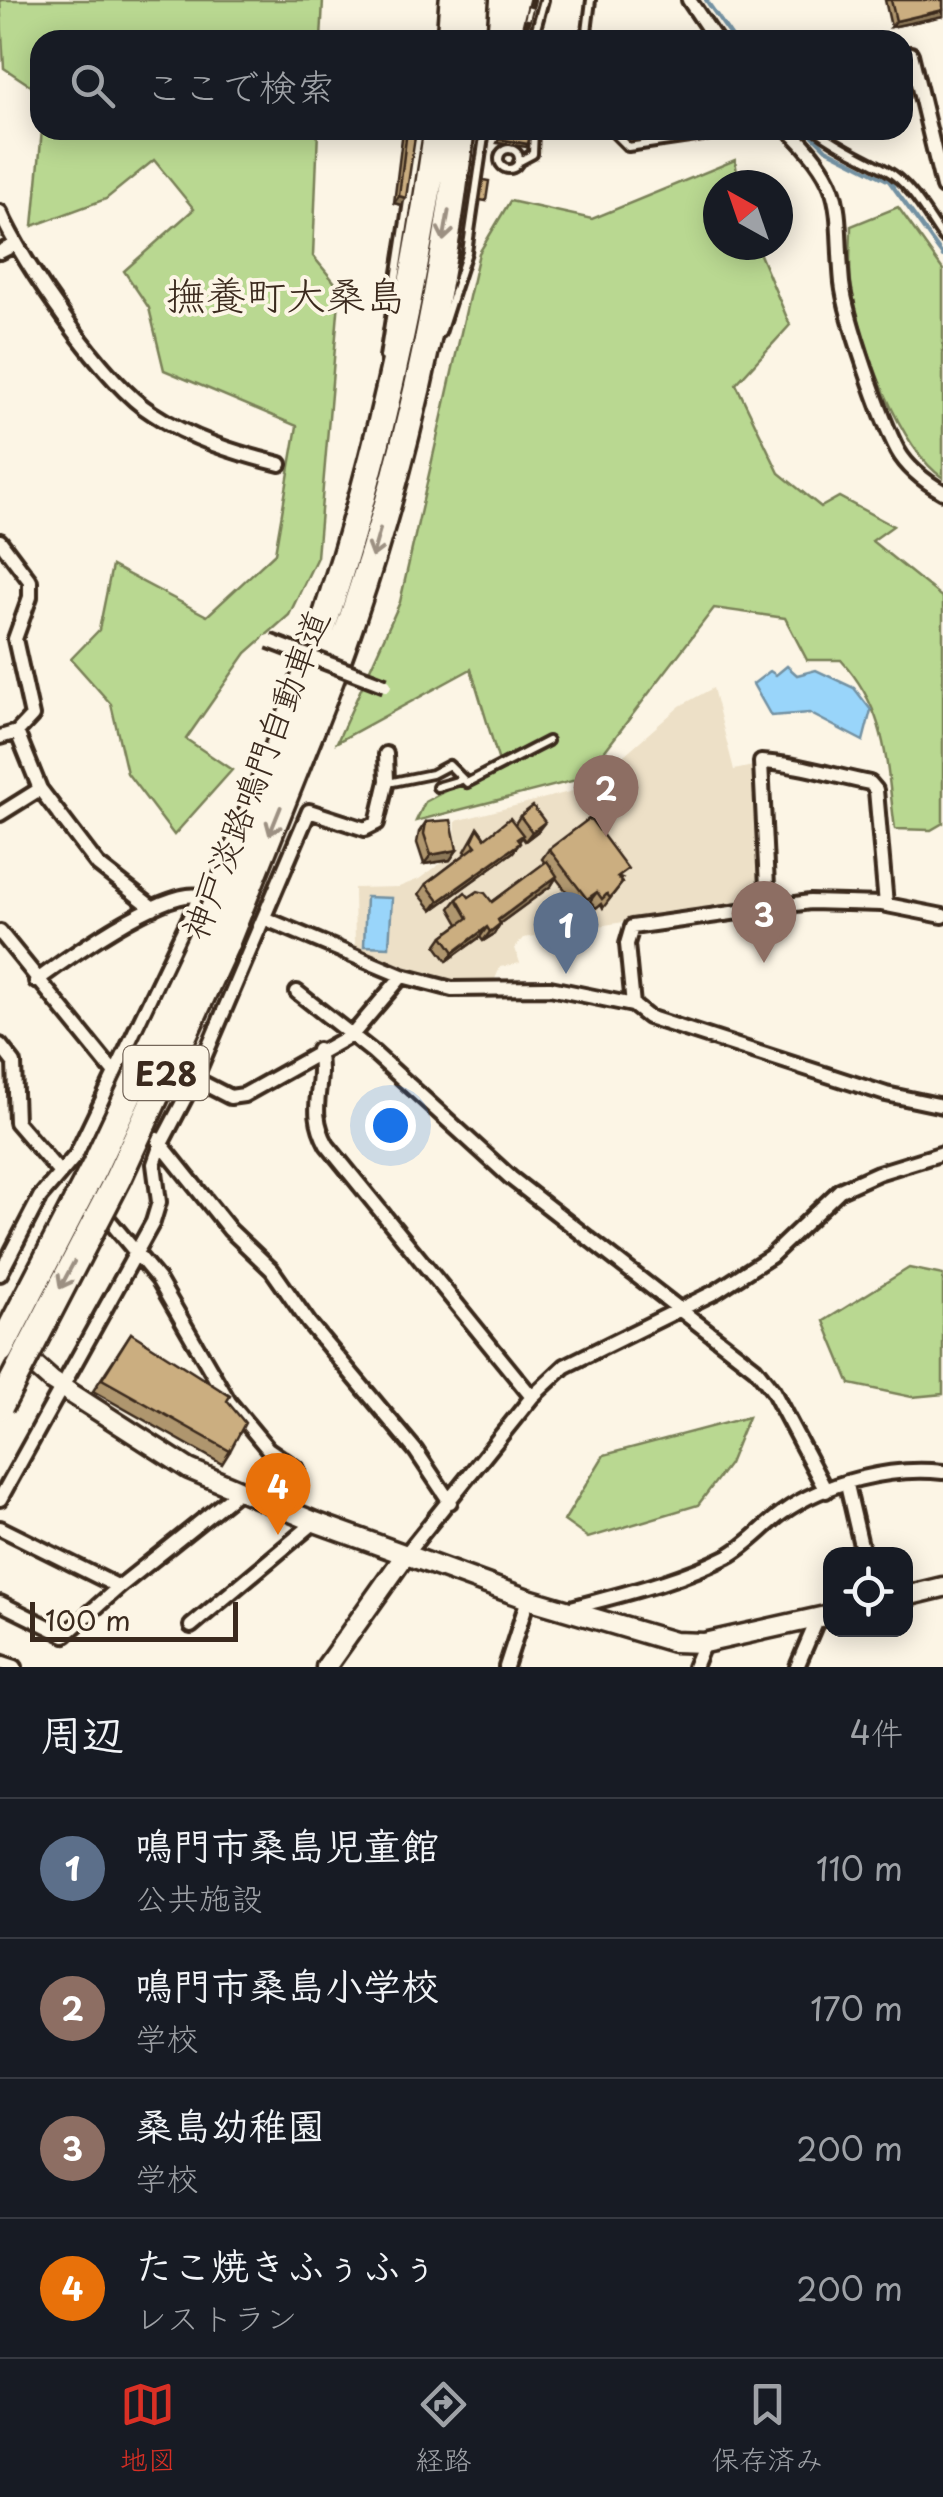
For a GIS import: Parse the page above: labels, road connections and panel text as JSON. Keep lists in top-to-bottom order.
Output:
{
  "streets": {
    "highway": ["神戸淡路鳴門自動車道", "E28"]
  },
  "districts": ["撫養町大桑島"],
  "scale_bar": "100 m",
  "north": "top left",
  "page": {
    "search": "ここで検索",
    "pins": [
      "2",
      "3",
      "1",
      "4"
    ],
    "scale": "100 m",
    "heading": ["周辺", "4件"],
    "list": [
      {
        "mark": "1",
        "name": "鳴門市桑島児童館",
        "note": "公共施設",
        "value": "110 m"
      },
      {
        "mark": "2",
        "name": "鳴門市桑島小学校",
        "note": "学校",
        "value": "170 m"
      },
      {
        "mark": "3",
        "name": "桑島幼稚園",
        "note": "学校",
        "value": "200 m"
      },
      {
        "mark": "4",
        "name": "たこ焼きふぅふぅ",
        "note": "レストラン",
        "value": "200 m"
      }
    ],
    "nav": ["地図", "経路", "保存済み"]
  }
}
